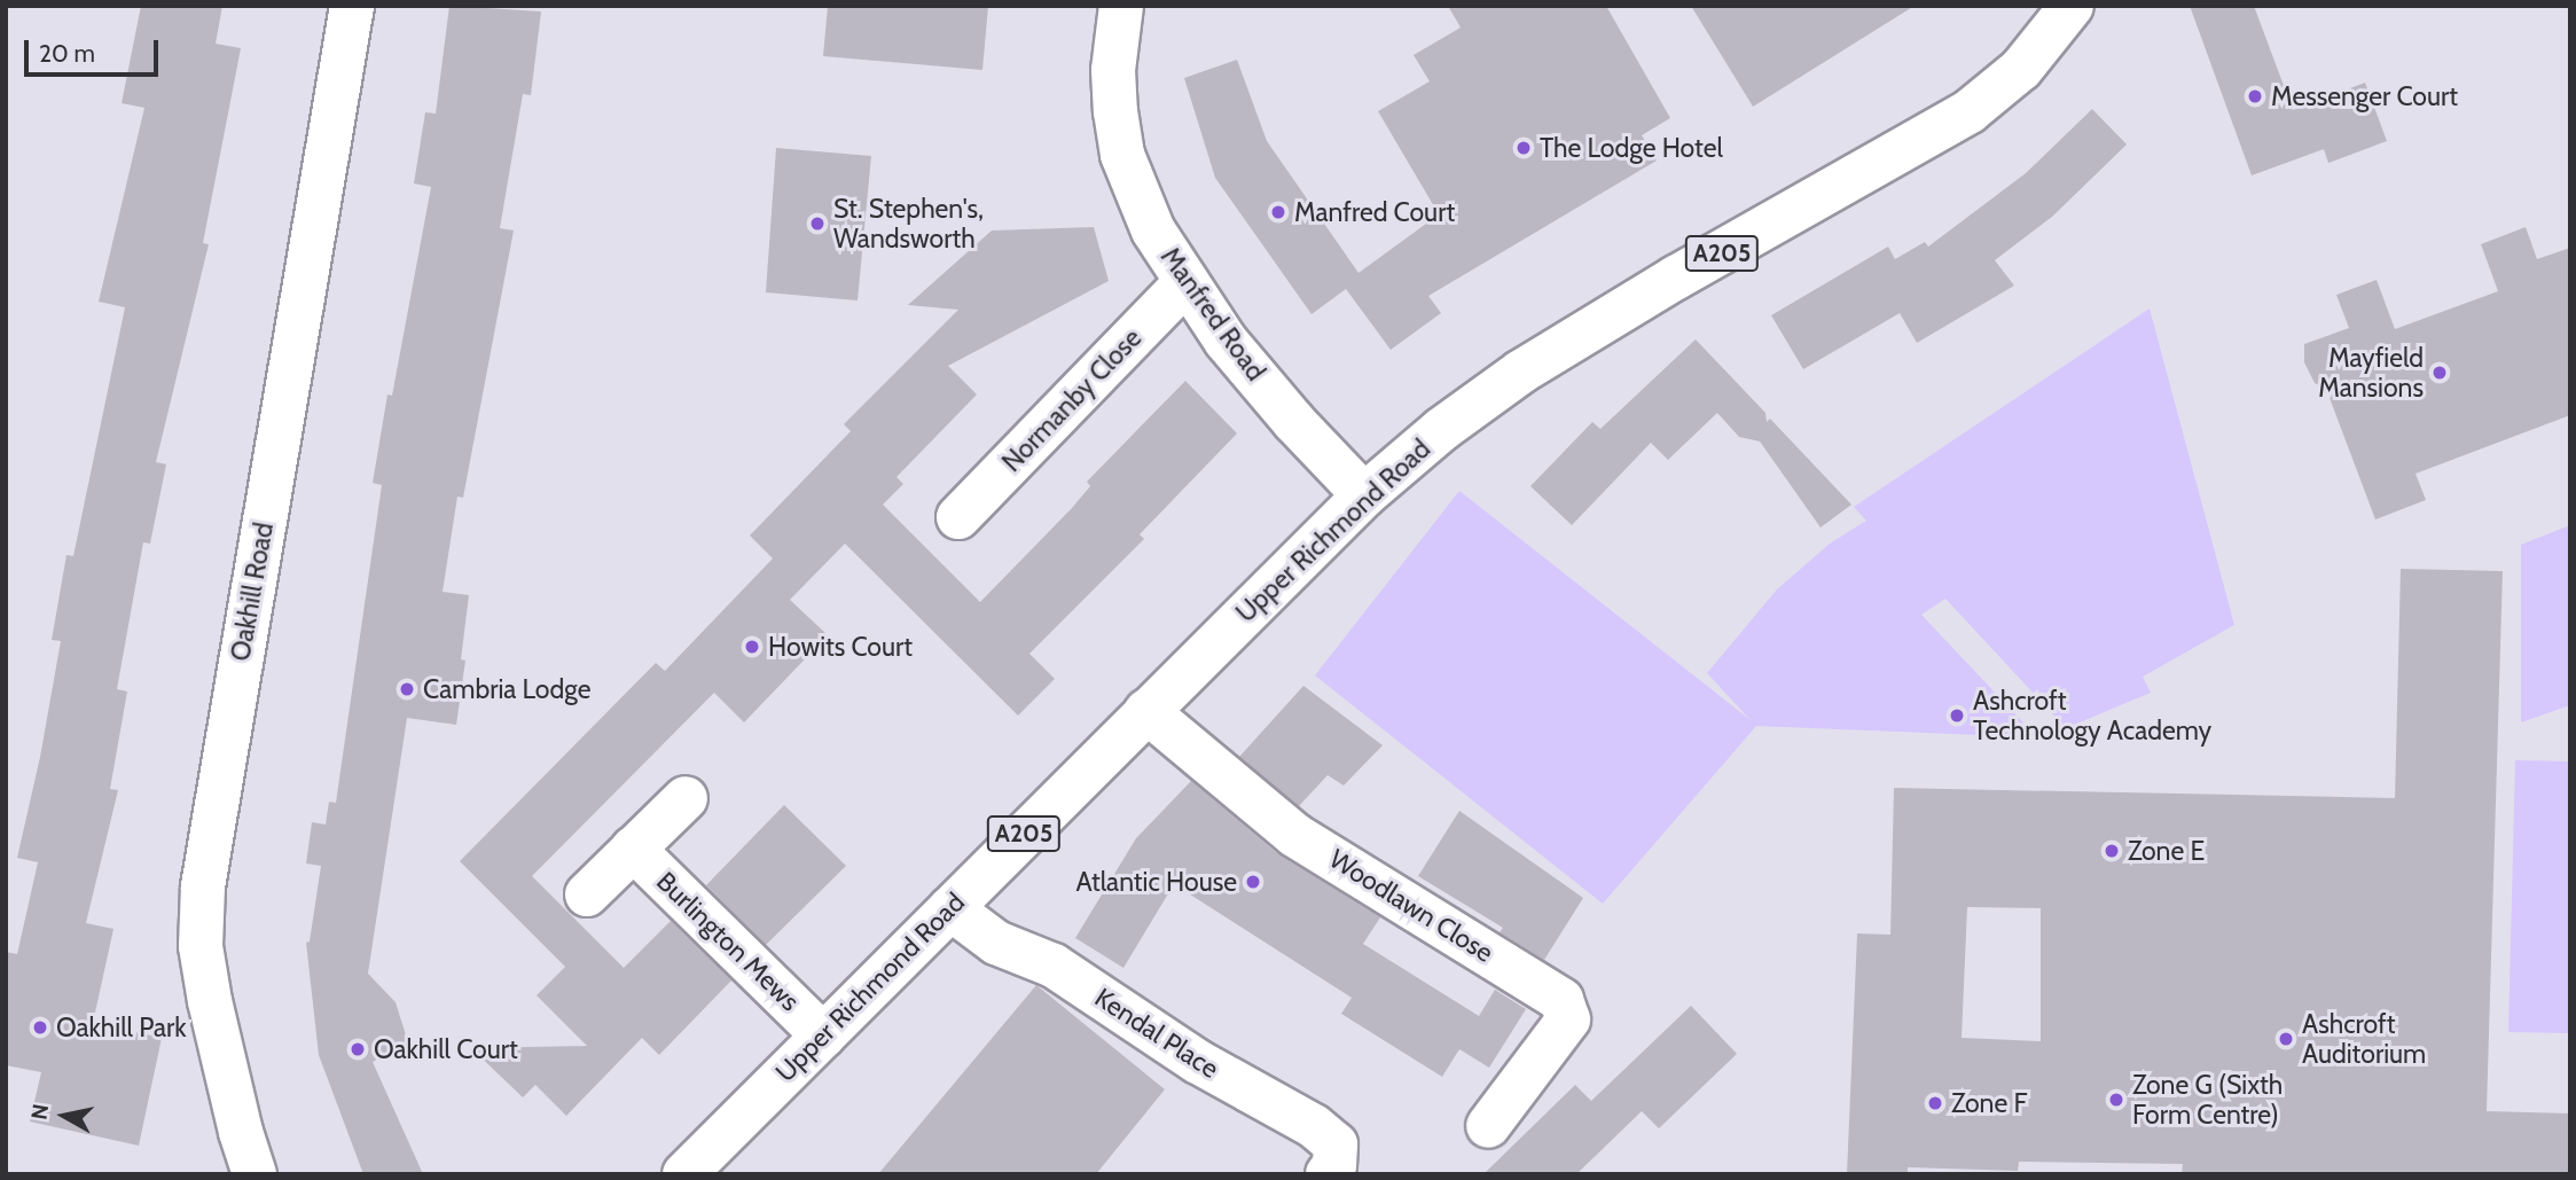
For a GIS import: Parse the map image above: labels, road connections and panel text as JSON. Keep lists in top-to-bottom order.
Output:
{
  "streets": {
    "main road": [
      "A205",
      "Manfred Road",
      "Normanby Close",
      "Upper Richmond Road",
      "Oakhill Road",
      "Woodlawn Close",
      "Burlington Mews",
      "Kendal Place"
    ]
  },
  "crossings": [
    ["Manfred Road", "Normanby Close"],
    ["Manfred Road", "Upper Richmond Road"],
    ["Upper Richmond Road", "Woodlawn Close"],
    ["Upper Richmond Road", "Burlington Mews"],
    ["Upper Richmond Road", "Kendal Place"]
  ],
  "places": [
    "Messenger Court",
    "The Lodge Hotel",
    "Manfred Court",
    "St. Stephen's, Wandsworth",
    "Mayfield Mansions",
    "Howits Court",
    "Cambria Lodge",
    "Ashcroft Technology Academy",
    "Zone E",
    "Atlantic House",
    "Oakhill Park",
    "Ashcroft Auditorium",
    "Oakhill Court",
    "Zone G (Sixth Form Centre)",
    "Zone F"
  ],
  "scale_bar": "20 m",
  "north": "left"
}
